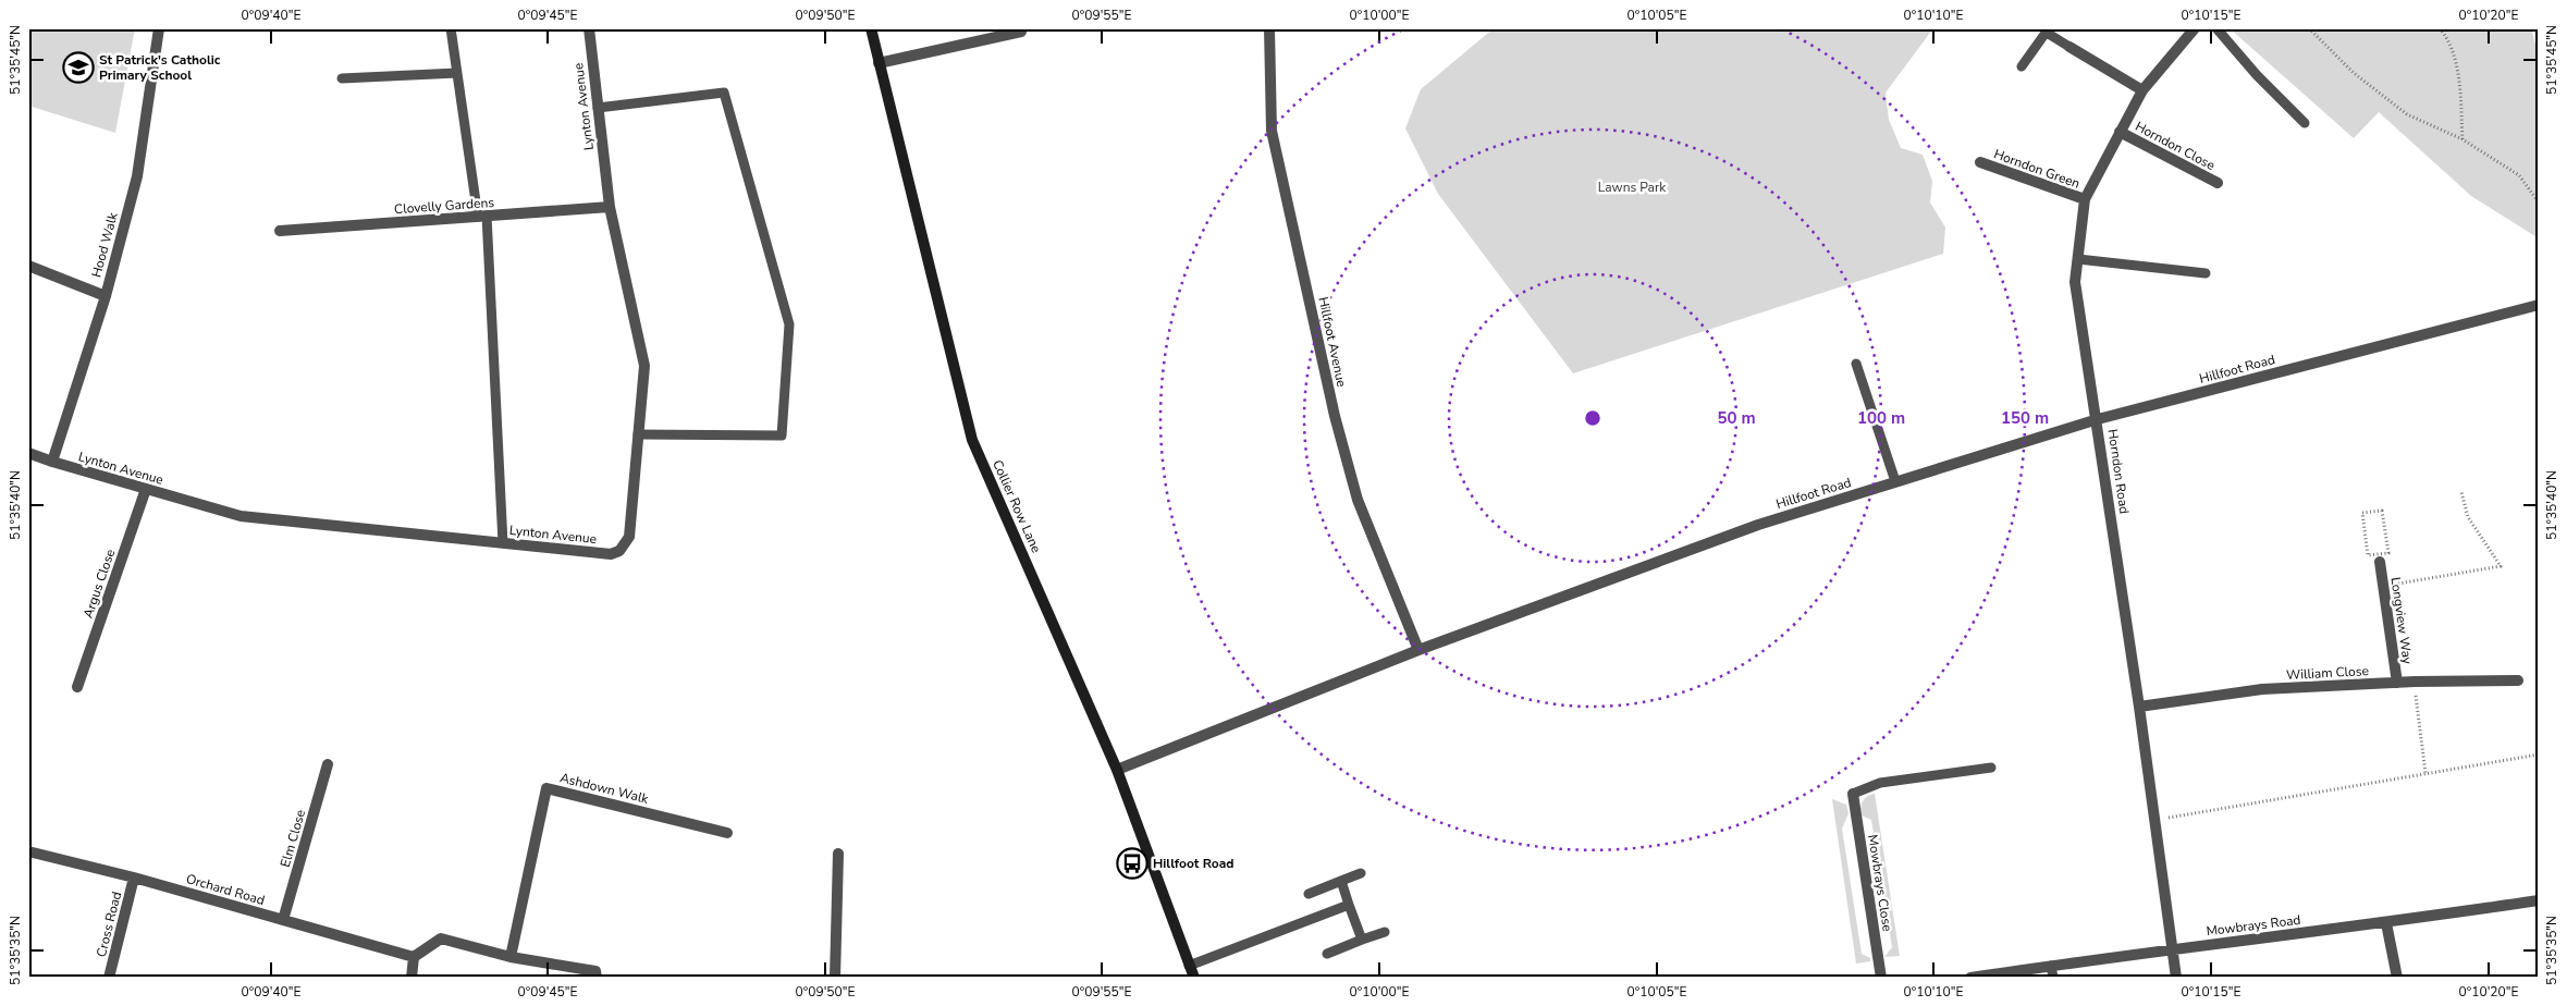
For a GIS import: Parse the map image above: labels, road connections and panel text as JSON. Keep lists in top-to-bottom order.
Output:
{
  "streets": {
    "main road": ["Collier Row Lane"],
    "street": [
      "Lynton Avenue",
      "Horndon Close",
      "Horndon Green",
      "Clovelly Gardens",
      "Hood Walk",
      "Hillfoot Avenue",
      "Hillfoot Road",
      "Horndon Road",
      "Argus Close",
      "Longview Way",
      "William Close",
      "Ashdown Walk",
      "Elm Close",
      "Mowbrays Close",
      "Orchard Road",
      "Cross Road",
      "Mowbrays Road"
    ]
  },
  "crossings": [
    ["Lynton Avenue", "Clovelly Gardens"],
    ["Lynton Avenue", "Hood Walk"],
    ["Lynton Avenue", "Argus Close"],
    ["Horndon Close", "Horndon Road"],
    ["Horndon Green", "Horndon Road"],
    ["Hillfoot Avenue", "Hillfoot Road"],
    ["Hillfoot Road", "Horndon Road"],
    ["Hillfoot Road", "Collier Row Lane"],
    ["Horndon Road", "William Close"],
    ["Horndon Road", "Mowbrays Road"],
    ["Longview Way", "William Close"],
    ["Elm Close", "Orchard Road"],
    ["Orchard Road", "Cross Road"]
  ],
  "parks": ["Lawns Park"],
  "places": {
    "school or university": ["St Patrick's Catholic Primary School"],
    "bus stop": ["Hillfoot Road"]
  },
  "coordinates": [
    "0°09'40\"E",
    "0°09'45\"E",
    "0°09'50\"E",
    "0°09'55\"E",
    "0°10'00\"E",
    "0°10'05\"E",
    "0°10'10\"E",
    "0°10'15\"E",
    "0°10'20\"E",
    "51°35'45\"N",
    "51°35'40\"N",
    "51°35'35\"N"
  ],
  "rings": ["50 m", "100 m", "150 m"]
}
